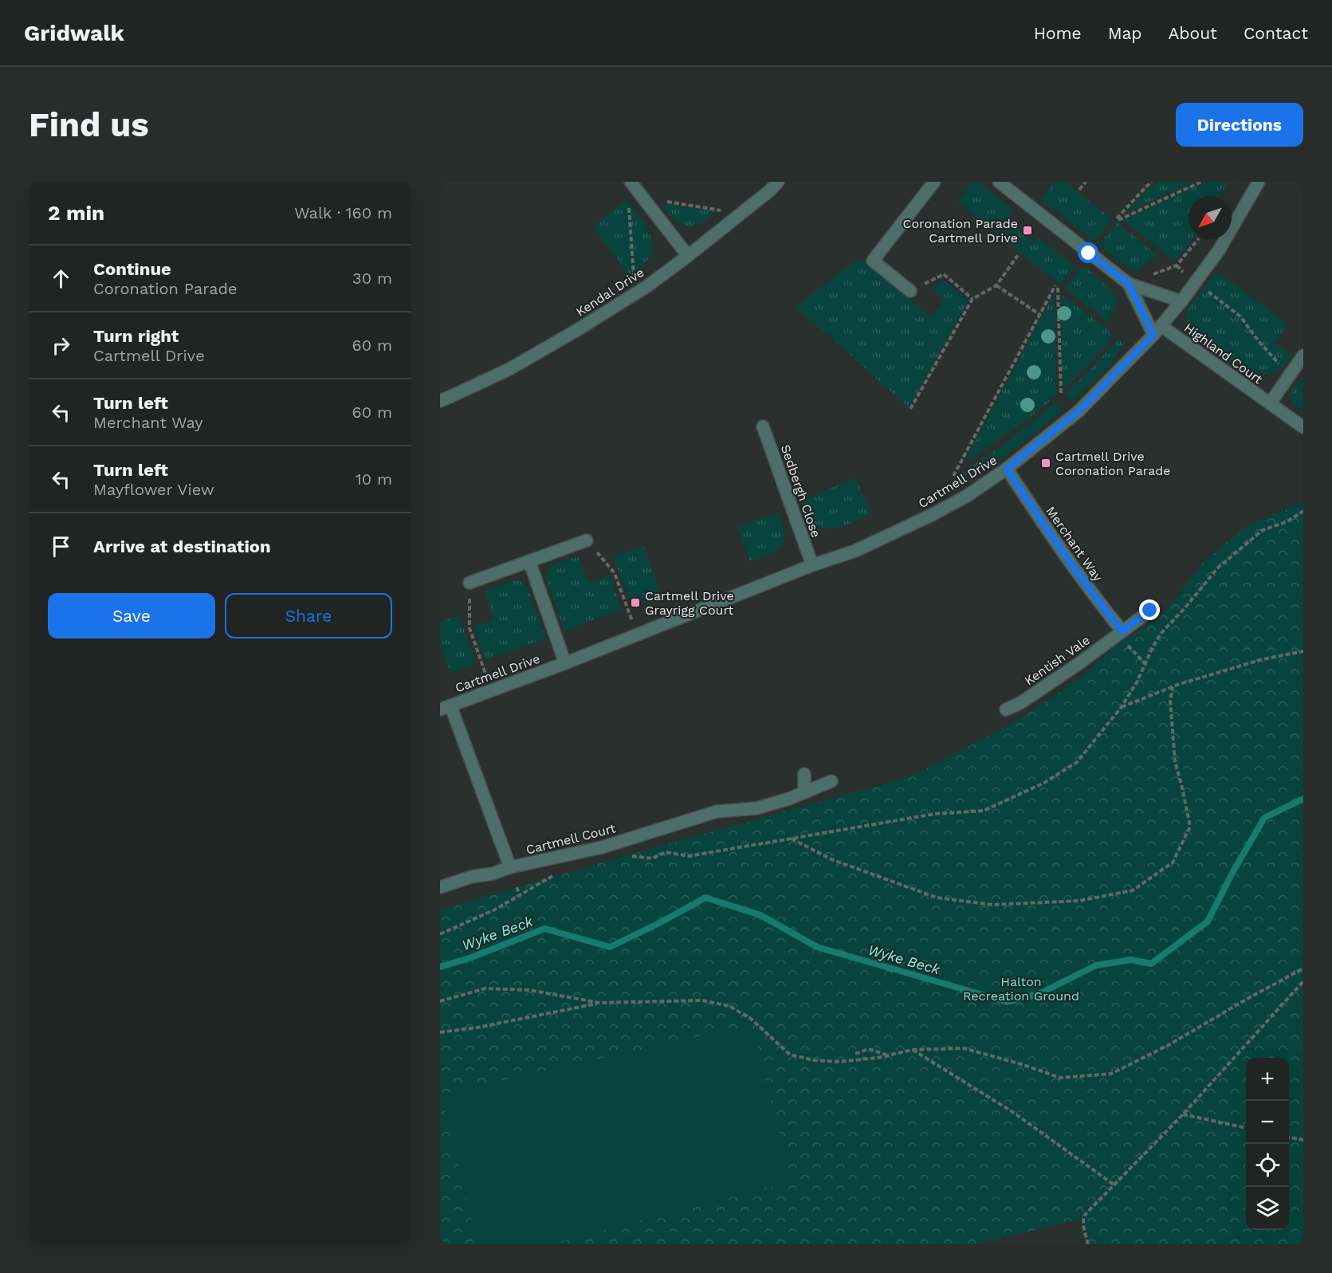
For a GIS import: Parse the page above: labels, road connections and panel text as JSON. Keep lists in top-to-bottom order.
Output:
{
  "streets": {
    "street": [
      "Kendal Drive",
      "Highland Court",
      "Cartmell Drive",
      "Sedbergh Close",
      "Merchant Way",
      "Kentish Vale",
      "Cartmell Court"
    ]
  },
  "crossings": [
    ["Highland Court", "Cartmell Drive"],
    ["Cartmell Drive", "Sedbergh Close"],
    ["Cartmell Drive", "Merchant Way"],
    ["Merchant Way", "Kentish Vale"]
  ],
  "water": ["Wyke Beck"],
  "parks": ["Halton Recreation Ground"],
  "places": {
    "transit": ["Coronation Parade Cartmell Drive", "Cartmell Drive Coronation Parade", "Cartmell Drive Grayrigg Court"]
  },
  "north": "bottom left",
  "page": {
    "header": "Gridwalk",
    "nav": [
      "Home",
      "Map",
      "About",
      "Contact"
    ],
    "buttons": [
      "Directions",
      ["Save", "Share"]
    ],
    "title": "Find us",
    "heading": ["2 min", "Walk · 160 m"],
    "list": [
      ["Continue", "Coronation Parade", "30 m"],
      ["Turn right", "Cartmell Drive", "60 m"],
      ["Turn left", "Merchant Way", "60 m"],
      ["Turn left", "Mayflower View", "10 m"],
      "Arrive at destination"
    ],
    "map_buttons": ["+", "−"]
  }
}
